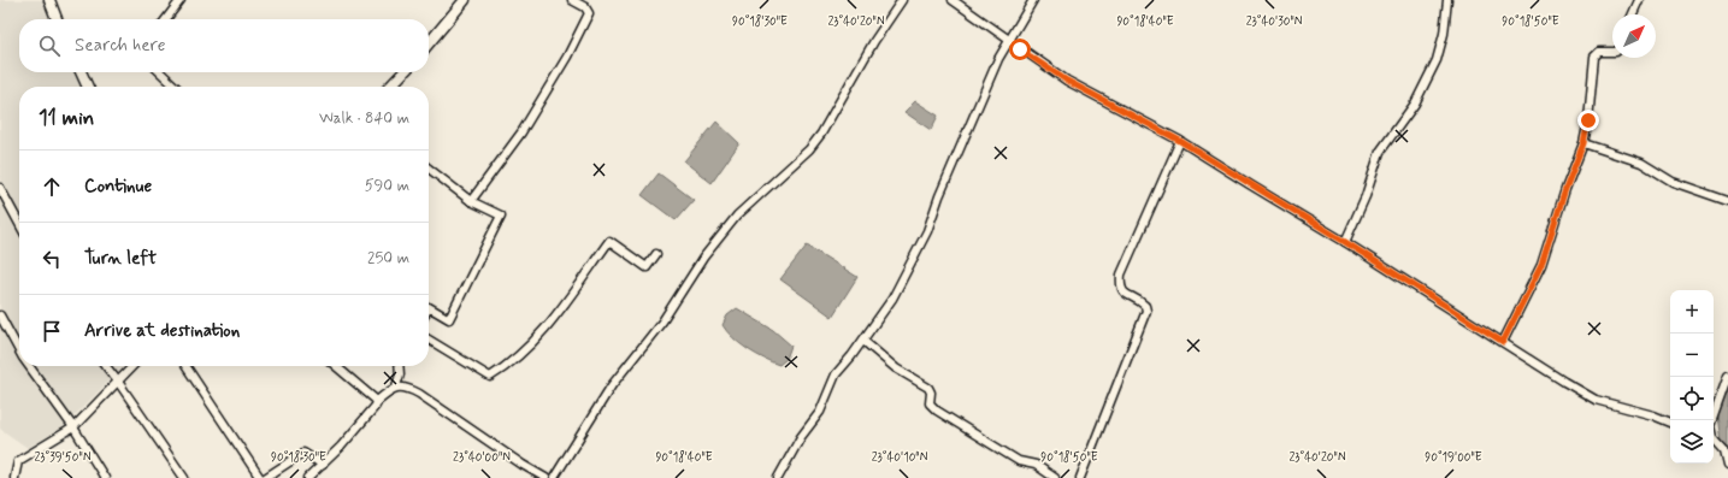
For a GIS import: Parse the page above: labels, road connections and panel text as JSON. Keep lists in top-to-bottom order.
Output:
{
  "north": "top right",
  "page": {
    "search": "Search here",
    "heading": ["11 min", "Walk · 840 m"],
    "list": [
      ["Continue", "590 m"],
      ["Turn left", "250 m"],
      "Arrive at destination"
    ],
    "map_buttons": ["+", "−"]
  },
  "coordinates": [
    "90°18'30\"E",
    "23°40'20\"N",
    "90°18'40\"E",
    "23°40'30\"N",
    "90°18'50\"E",
    "23°39'50\"N",
    "23°40'00\"N",
    "23°40'10\"N",
    "90°19'00\"E"
  ]
}
